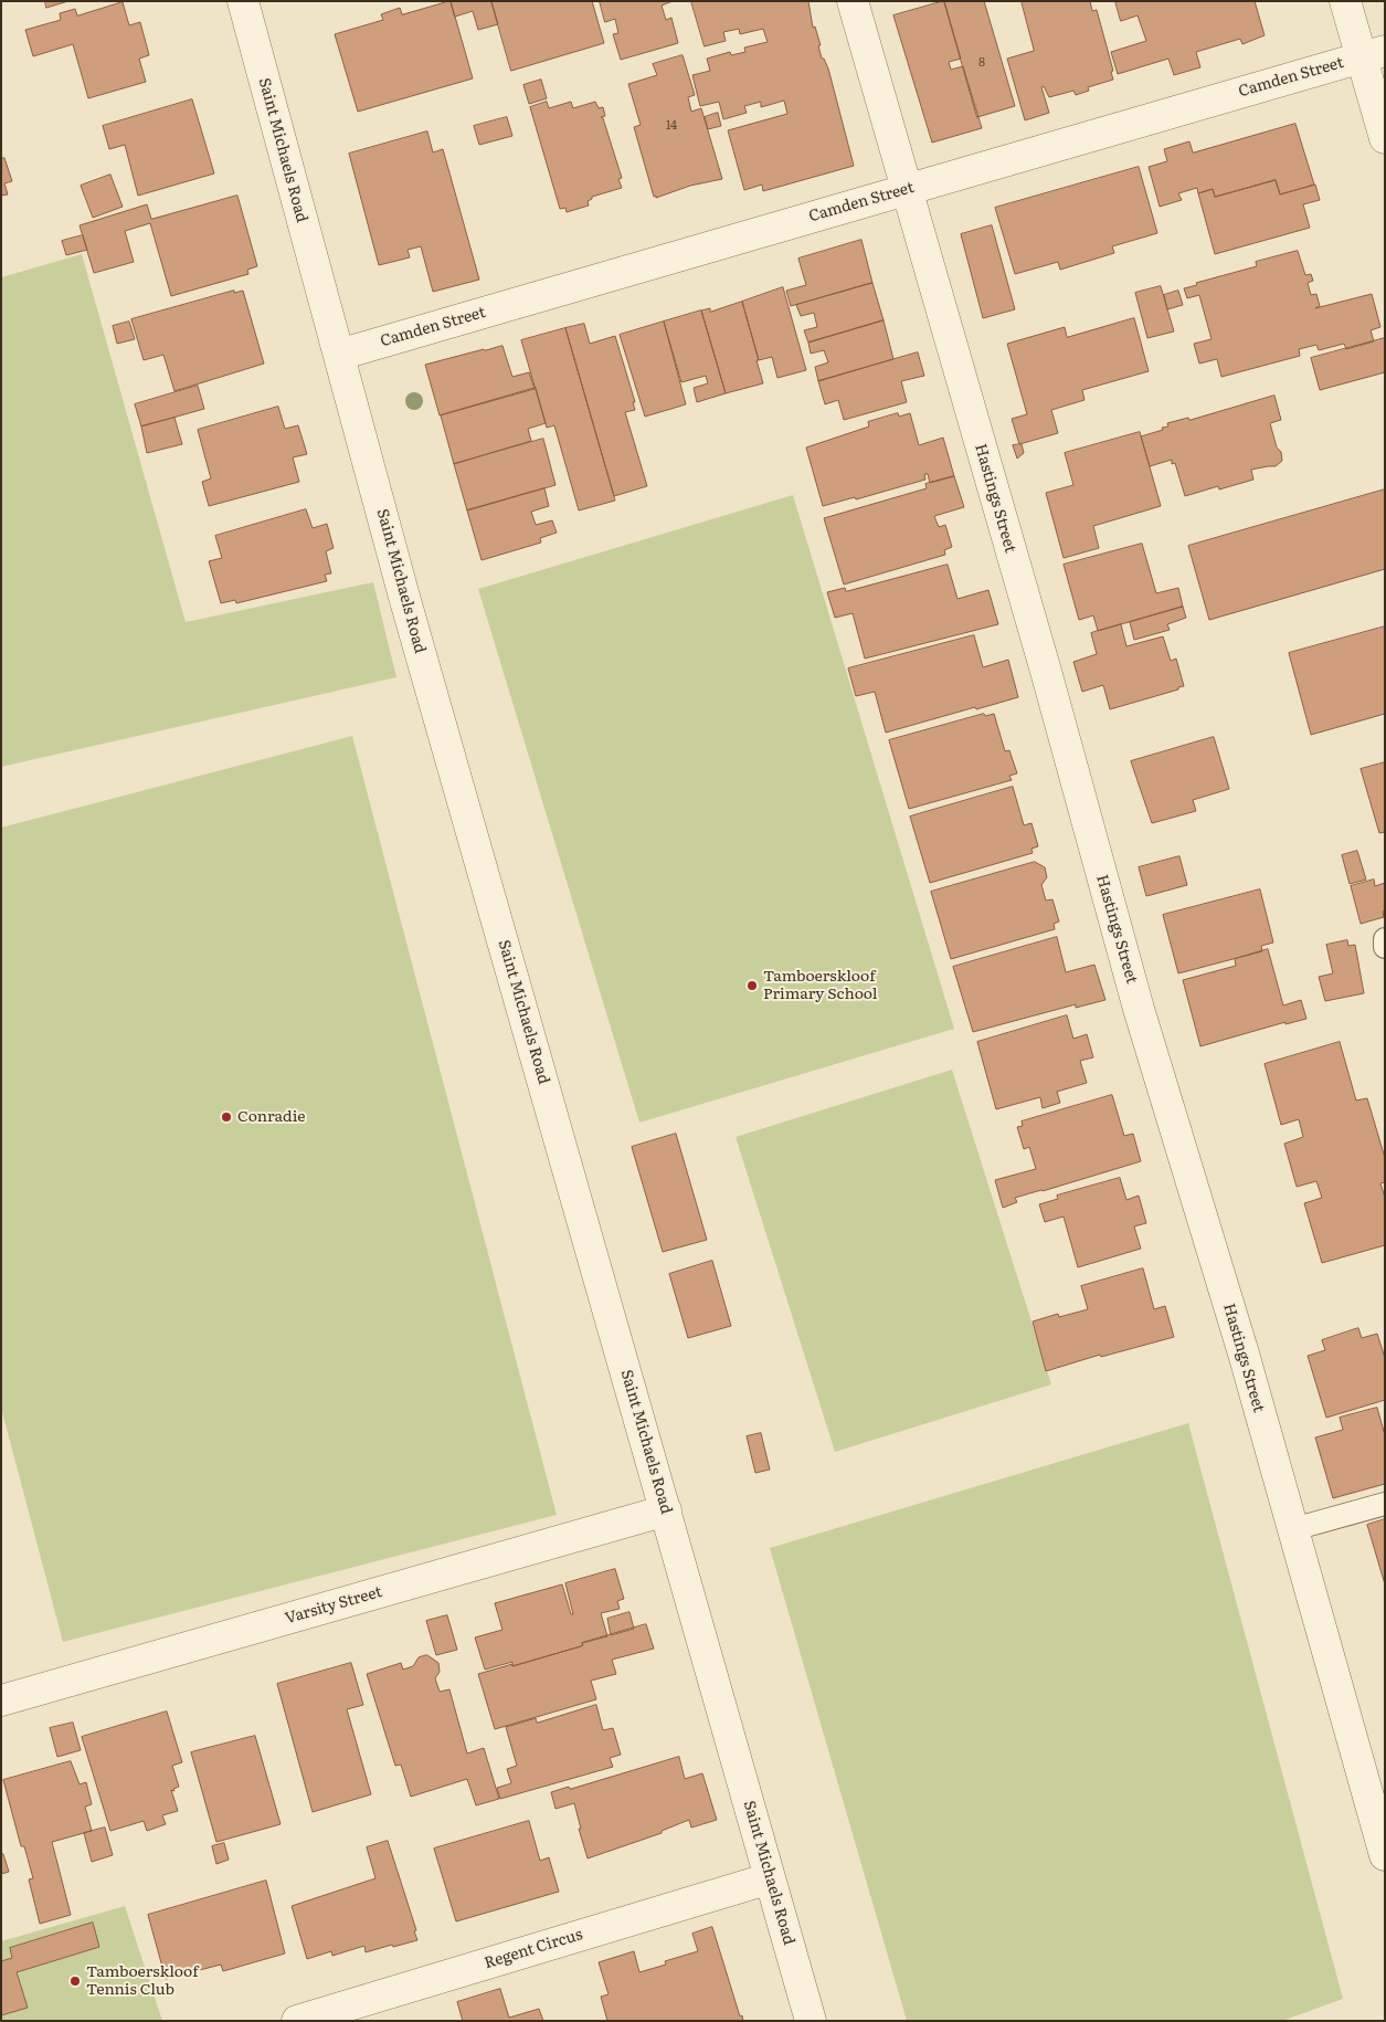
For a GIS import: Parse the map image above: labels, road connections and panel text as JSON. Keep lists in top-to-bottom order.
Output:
{
  "streets": {
    "street": [
      "Camden Street",
      "Saint Michaels Road",
      "Hastings Street",
      "Varsity Street",
      "Regent Circus"
    ]
  },
  "crossings": [
    ["Camden Street", "Saint Michaels Road"],
    ["Camden Street", "Hastings Street"],
    ["Saint Michaels Road", "Varsity Street"],
    ["Saint Michaels Road", "Regent Circus"]
  ],
  "places": ["Tamboerskloof Primary School", "Conradie", "Tamboerskloof Tennis Club"],
  "house_numbers": ["8", "14"]
}
